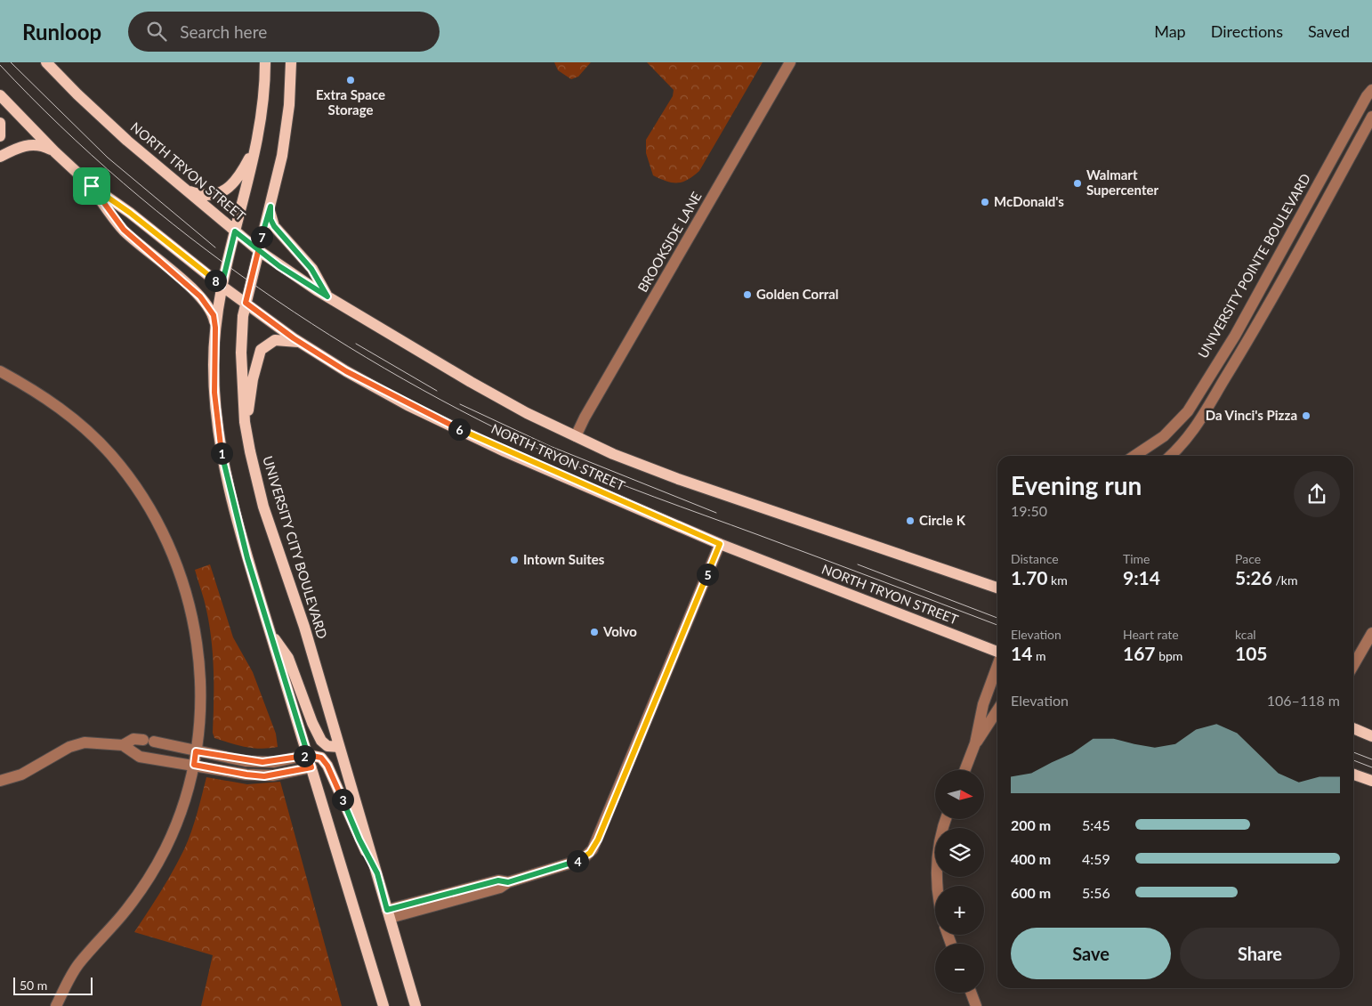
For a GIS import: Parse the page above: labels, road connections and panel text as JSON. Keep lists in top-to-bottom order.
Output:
{
  "streets": {
    "main road": ["NORTH TRYON STREET", "UNIVERSITY CITY BOULEVARD"],
    "street": ["BROOKSIDE LANE", "UNIVERSITY POINTE BOULEVARD"]
  },
  "crossings": [
    ["NORTH TRYON STREET", "BROOKSIDE LANE"],
    ["NORTH TRYON STREET", "UNIVERSITY CITY BOULEVARD"]
  ],
  "places": [
    "Extra Space Storage",
    "Walmart Supercenter",
    "McDonald's",
    "Golden Corral",
    "Da Vinci's Pizza",
    "Circle K",
    "Intown Suites",
    "Volvo"
  ],
  "scale_bar": "50 m",
  "north": "right",
  "page": {
    "header": "Runloop",
    "search": "Search here",
    "nav": ["Map", "Directions", "Saved"],
    "pins": [
      "7",
      "8",
      "6",
      "1",
      "5",
      "2",
      "3",
      "4"
    ],
    "heading": ["Evening run", "19:50"],
    "stats": [
      ["Distance", "1.70 km"],
      ["Time", "9:14"],
      ["Pace", "5:26 /km"],
      ["Elevation", "14 m"],
      ["Heart rate", "167 bpm"],
      ["kcal", "105"]
    ],
    "chart": ["Elevation", "106–118 m"],
    "map_buttons": ["+", "−"],
    "list": [
      {
        "name": "200 m",
        "note": "5:45"
      },
      {
        "name": "400 m",
        "note": "4:59"
      },
      {
        "name": "600 m",
        "note": "5:56"
      }
    ],
    "buttons": ["Save", "Share"],
    "scale": "50 m"
  }
}
